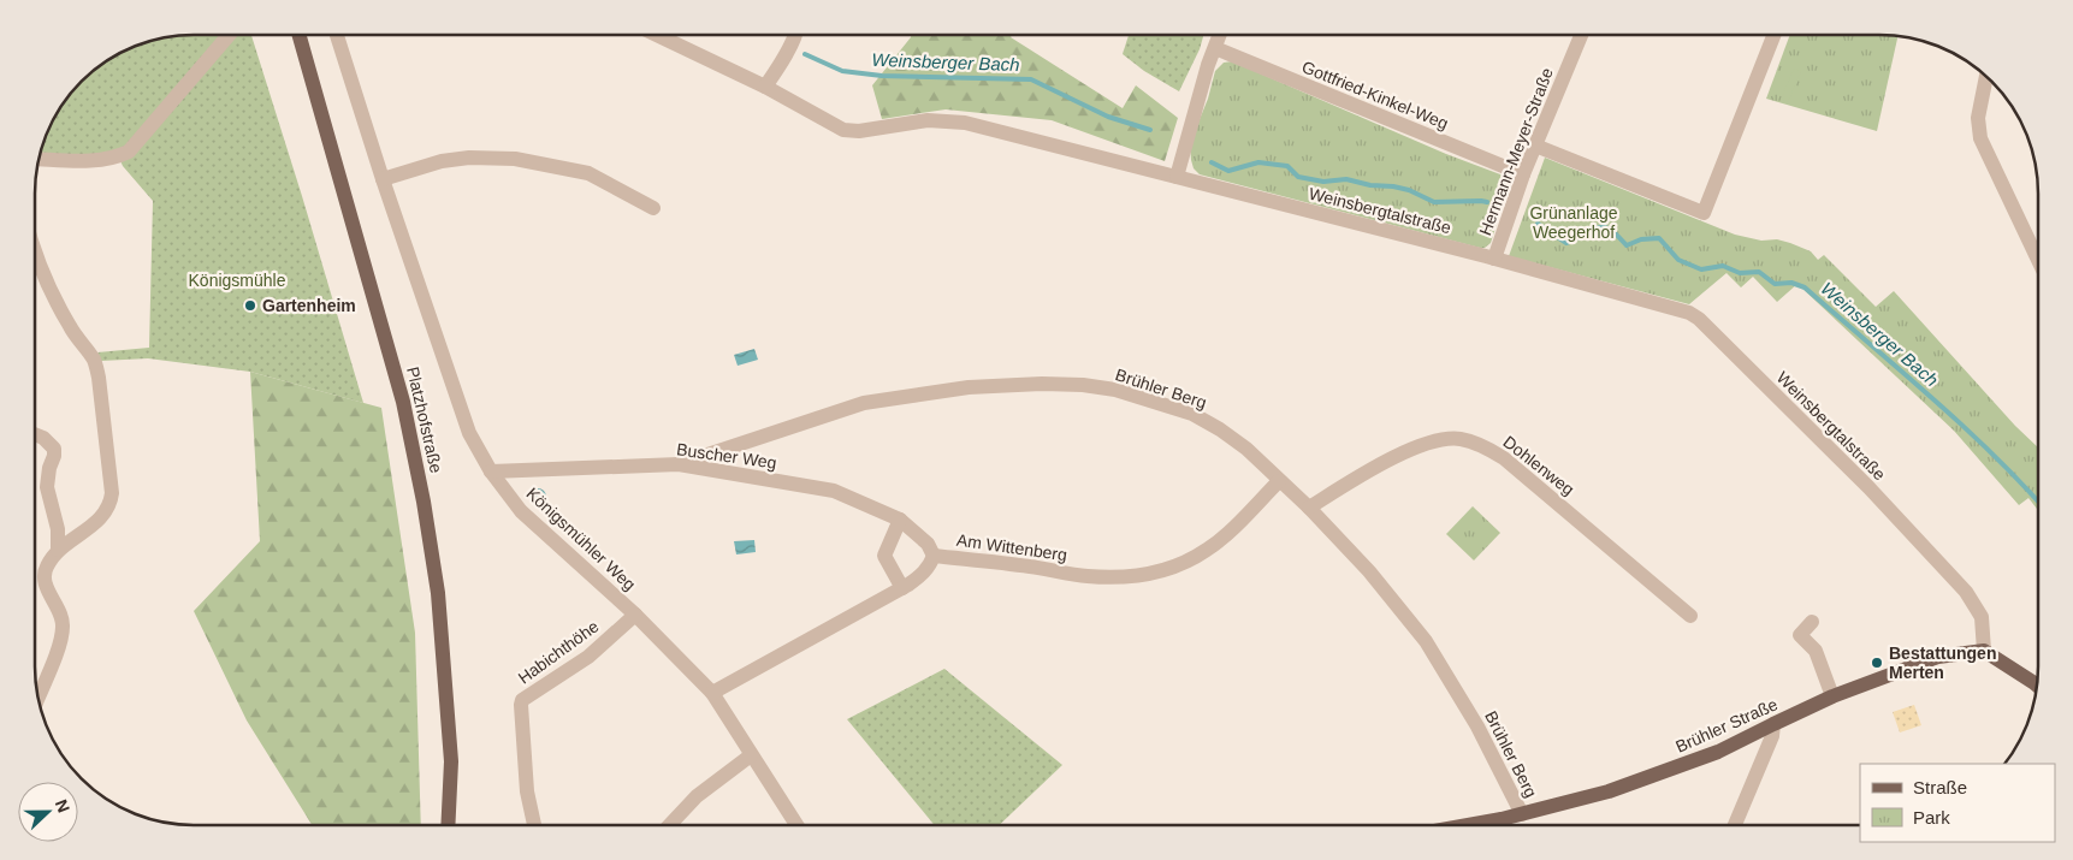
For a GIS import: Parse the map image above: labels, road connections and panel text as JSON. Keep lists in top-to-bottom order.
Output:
{
  "streets": {
    "main road": ["Platzhofstraße", "Brühler Straße"],
    "street": [
      "Gottfried-Kinkel-Weg",
      "Hermann-Meyer-Straße",
      "Weinsbergtalstraße",
      "Brühler Berg",
      "Buscher Weg",
      "Dohlenweg",
      "Königsmühler Weg",
      "Am Wittenberg",
      "Habichthöhe"
    ]
  },
  "crossings": [
    ["Gottfried-Kinkel-Weg", "Hermann-Meyer-Straße"],
    ["Hermann-Meyer-Straße", "Weinsbergtalstraße"],
    ["Weinsbergtalstraße", "Brühler Straße"],
    ["Brühler Berg", "Buscher Weg"],
    ["Brühler Berg", "Dohlenweg"],
    ["Brühler Berg", "Am Wittenberg"],
    ["Brühler Berg", "Brühler Straße"],
    ["Buscher Weg", "Königsmühler Weg"],
    ["Buscher Weg", "Am Wittenberg"],
    ["Königsmühler Weg", "Am Wittenberg"],
    ["Königsmühler Weg", "Habichthöhe"]
  ],
  "water": ["Weinsberger Bach"],
  "parks": ["Grünanlage Weegerhof", "Königsmühle"],
  "places": ["Gartenheim", "Bestattungen Merten"],
  "legend": ["Straße", "Park"],
  "north": "right"
}
